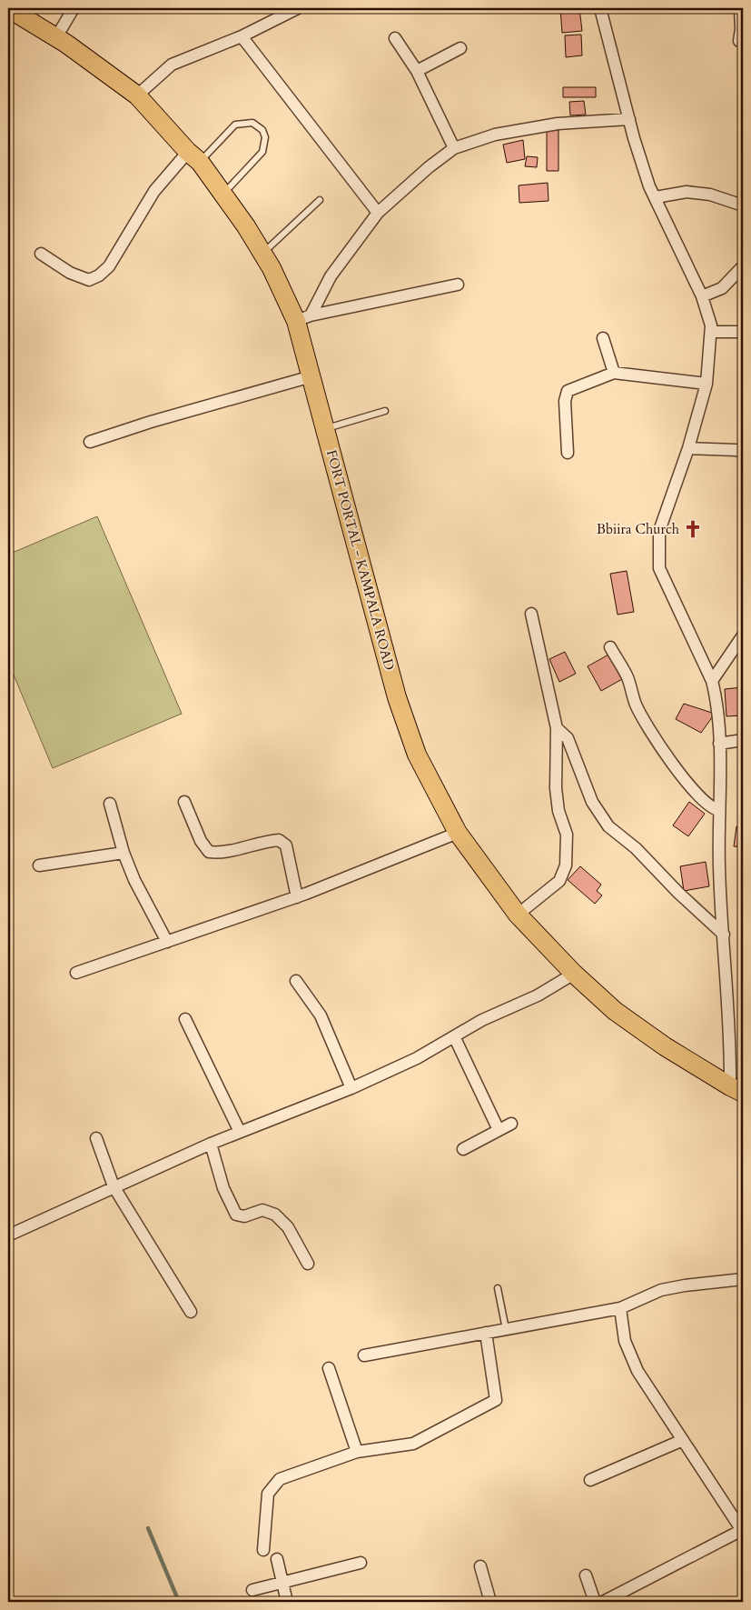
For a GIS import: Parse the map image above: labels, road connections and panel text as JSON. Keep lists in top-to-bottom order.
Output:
{
  "streets": {
    "main road": ["FORT PORTAL - KAMPALA ROAD"]
  },
  "places": {
    "church": ["Bbiira Church"]
  }
}
